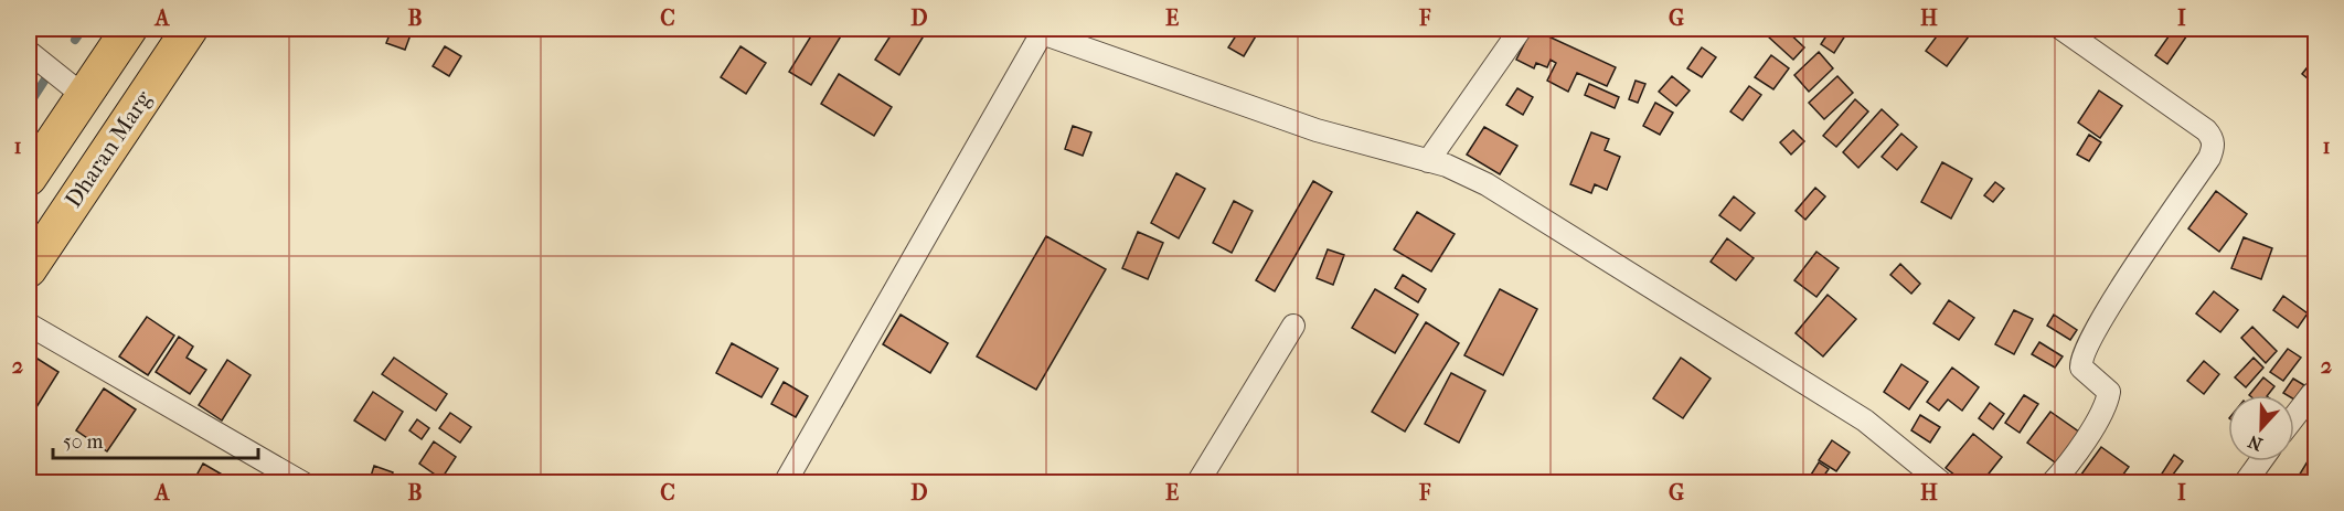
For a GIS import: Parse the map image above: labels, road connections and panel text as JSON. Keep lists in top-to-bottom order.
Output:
{
  "streets": {
    "main road": ["Dharan Marg"]
  },
  "scale_bar": "50 m",
  "north": "bottom",
  "grid": {
    "columns": [
      "A",
      "B",
      "C",
      "D",
      "E",
      "F",
      "G",
      "H",
      "I"
    ],
    "rows": ["1", "2"]
  }
}
